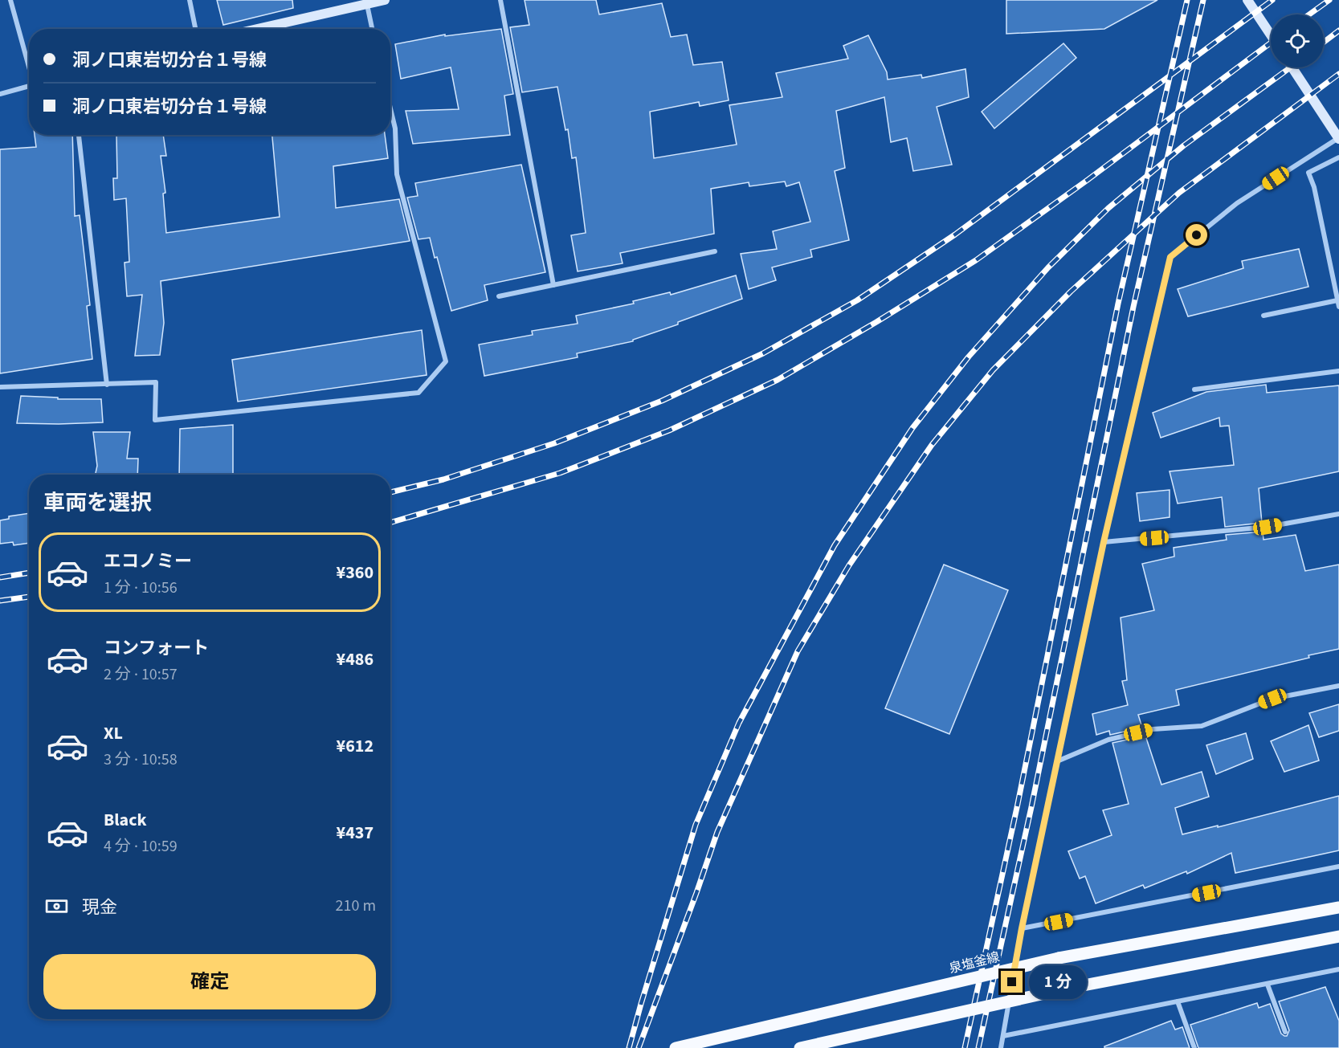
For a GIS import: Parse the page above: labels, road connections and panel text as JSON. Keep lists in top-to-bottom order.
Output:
{
  "streets": {
    "main road": ["泉塩釜線"]
  },
  "page": {
    "banner": ["洞ノ口東岩切分台１号線", "洞ノ口東岩切分台１号線"],
    "heading": "車両を選択",
    "list": [
      {
        "name": "エコノミー",
        "note": "1 分 · 10:56",
        "value": "¥360"
      },
      {
        "name": "コンフォート",
        "note": "2 分 · 10:57",
        "value": "¥486"
      },
      {
        "name": "XL",
        "note": "3 分 · 10:58",
        "value": "¥612"
      },
      {
        "name": "Black",
        "note": "4 分 · 10:59",
        "value": "¥437"
      }
    ],
    "pay": ["現金", "210 m"],
    "buttons": "確定",
    "bubble": "1 分"
  }
}
